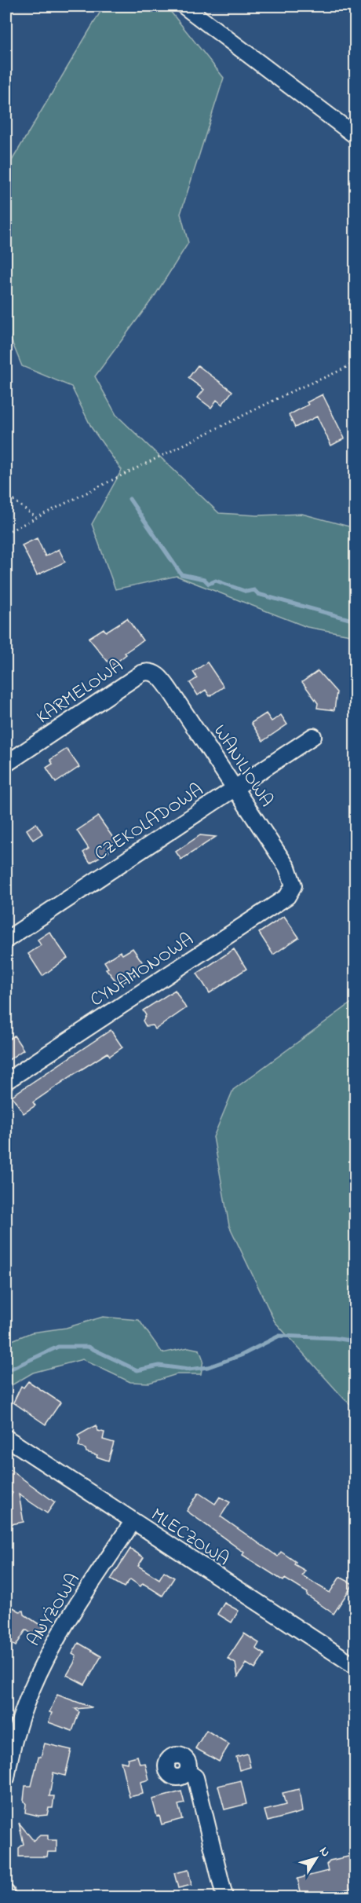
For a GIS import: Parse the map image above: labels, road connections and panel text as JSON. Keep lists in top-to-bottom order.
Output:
{
  "streets": {
    "street": [
      "KARMELOWA",
      "WANILIOWA",
      "CZEKOLADOWA",
      "CYNAMONOWA",
      "MLECZOWA",
      "ANYŻOWA"
    ]
  },
  "crossings": [
    ["KARMELOWA", "WANILIOWA"],
    ["WANILIOWA", "CZEKOLADOWA"],
    ["WANILIOWA", "CYNAMONOWA"],
    ["MLECZOWA", "ANYŻOWA"]
  ],
  "north": "top right"
}
